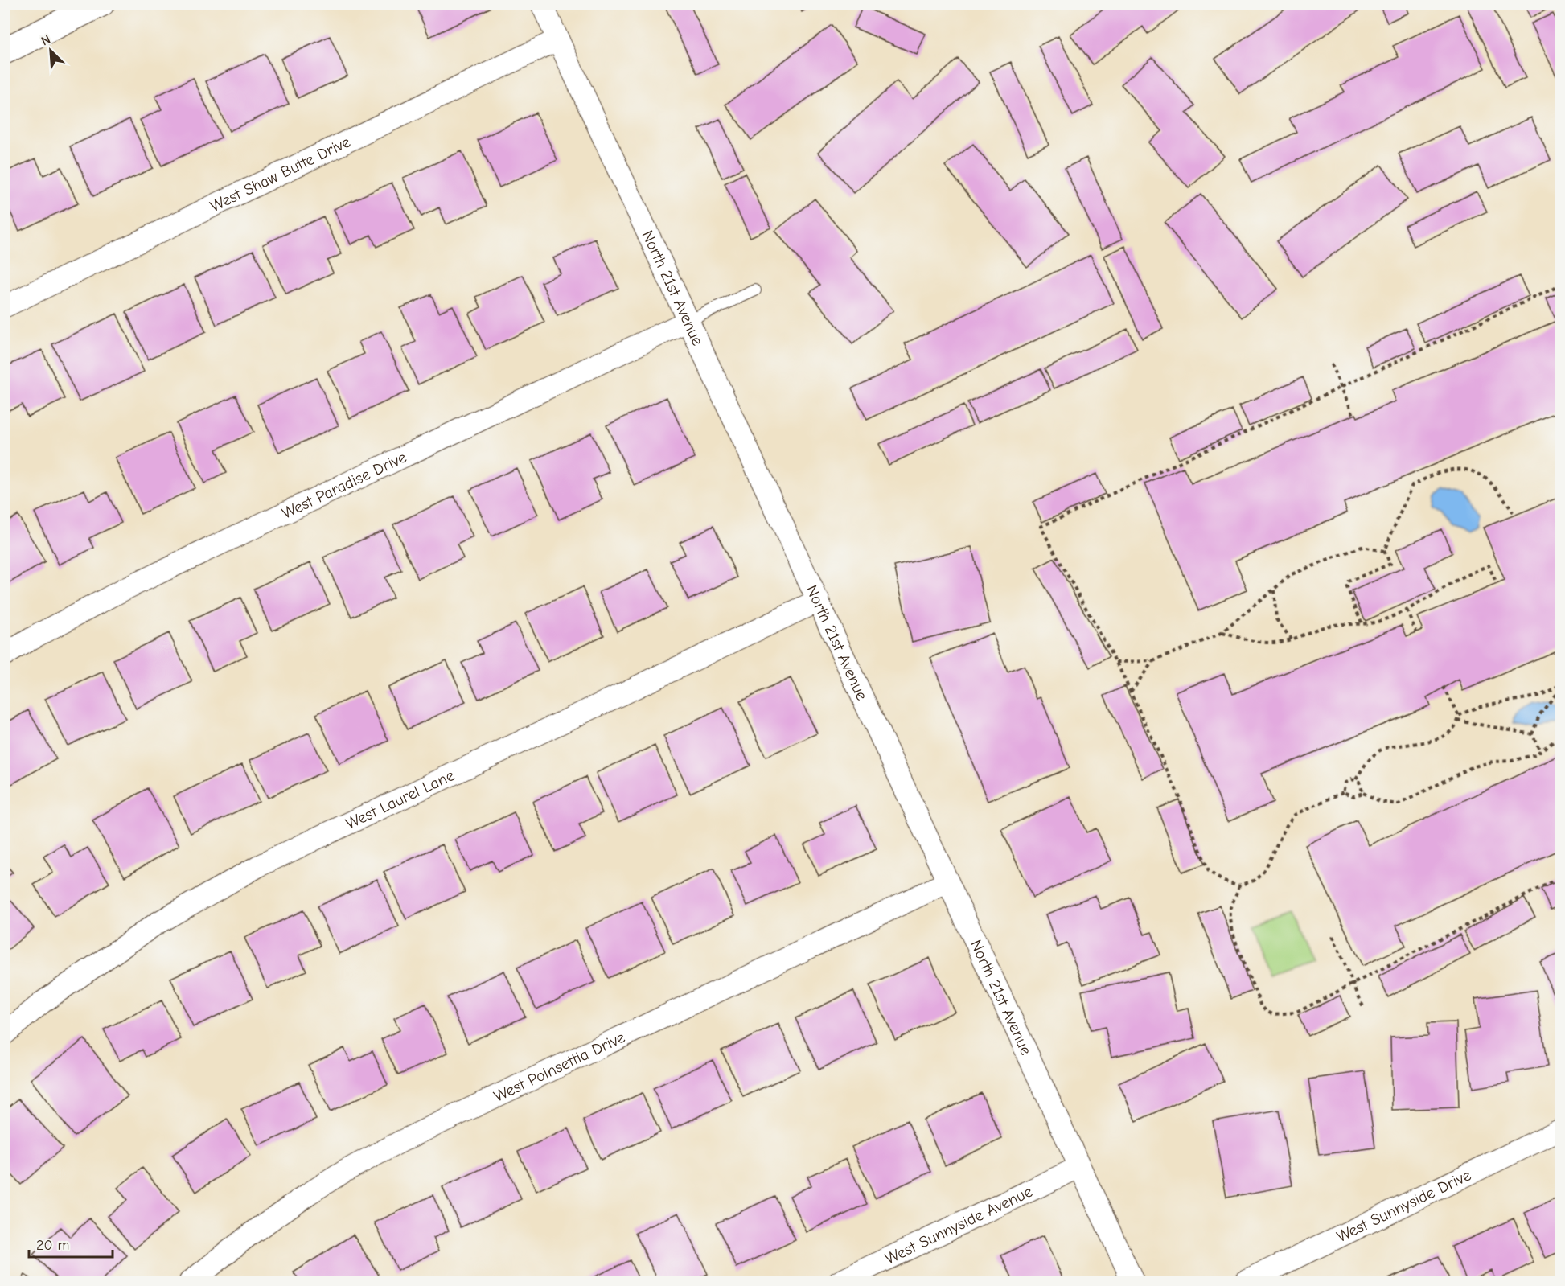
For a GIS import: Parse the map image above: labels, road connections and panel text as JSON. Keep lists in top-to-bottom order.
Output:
{
  "streets": {
    "street": [
      "West Shaw Butte Drive",
      "North 21st Avenue",
      "West Paradise Drive",
      "West Laurel Lane",
      "West Poinsettia Drive",
      "West Sunnyside Drive",
      "West Sunnyside Avenue"
    ]
  },
  "crossings": [
    ["West Shaw Butte Drive", "North 21st Avenue"],
    ["North 21st Avenue", "West Paradise Drive"],
    ["North 21st Avenue", "West Laurel Lane"],
    ["North 21st Avenue", "West Poinsettia Drive"],
    ["North 21st Avenue", "West Sunnyside Avenue"]
  ],
  "scale_bar": "20 m",
  "north": "top left"
}
